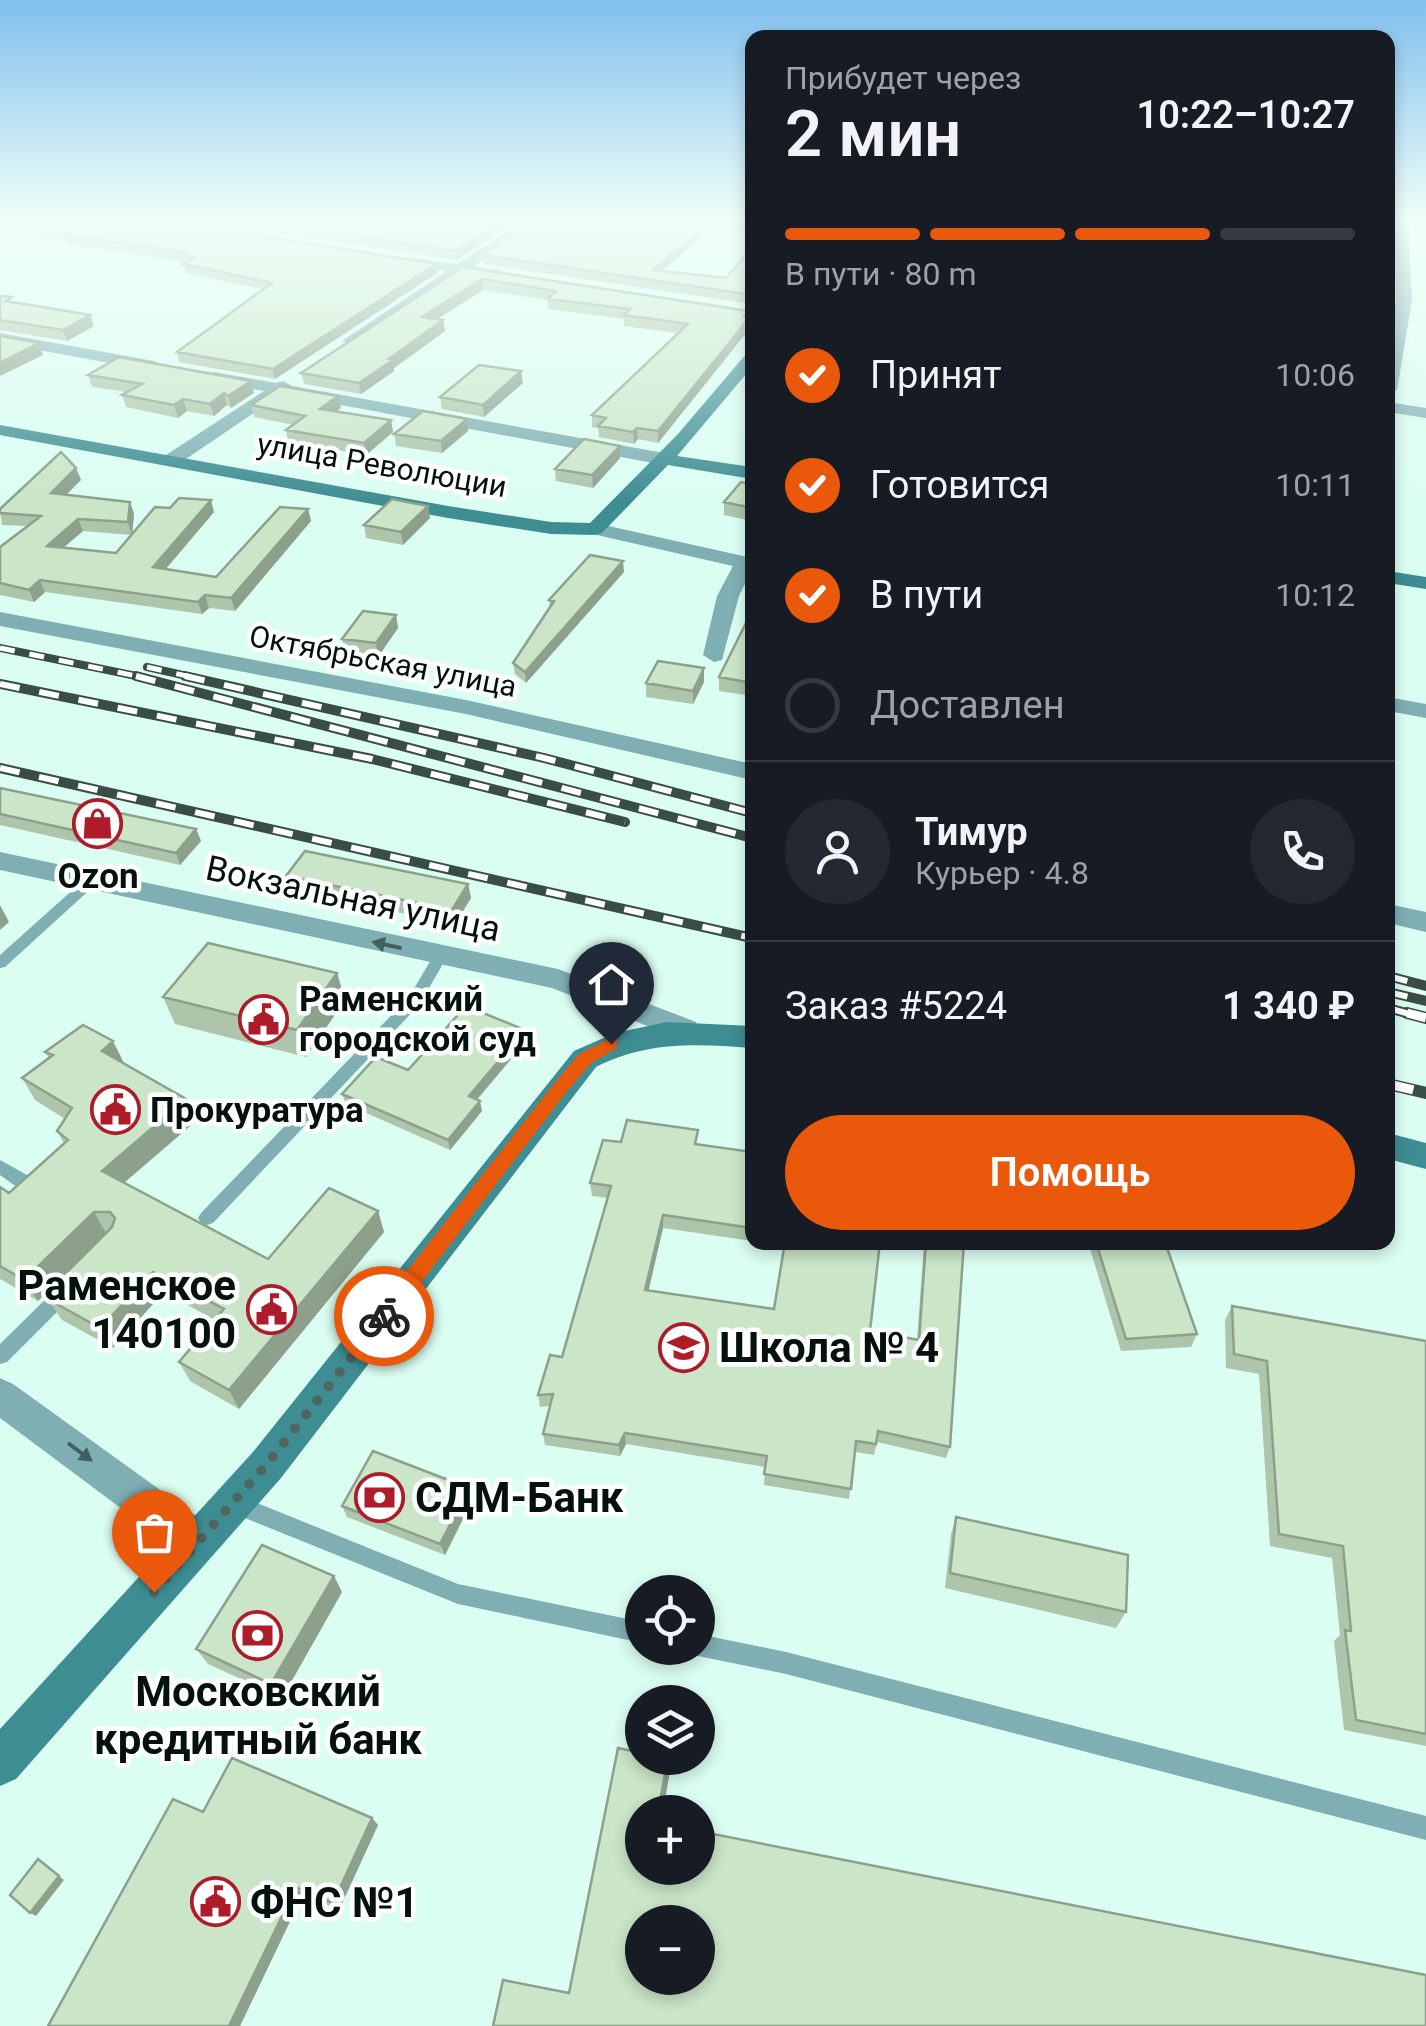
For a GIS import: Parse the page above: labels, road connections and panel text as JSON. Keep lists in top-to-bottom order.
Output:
{
  "streets": {
    "street": ["улица Революции", "Октябрьская улица", "Вокзальная улица"]
  },
  "one_way": ["Вокзальная улица"],
  "places": {
    "shop": ["Ozon"],
    "public building": [
      "Раменский городской суд",
      "Прокуратура",
      "Раменское 140100",
      "ФНС №1"
    ],
    "school or university": ["Школа № 4"],
    "bank": ["СДМ-Банк", "Московский кредитный банк"]
  },
  "page": {
    "heading": ["2 мин", "Прибудет через", "10:22–10:27"],
    "panel": [
      "Тимур",
      "Курьер · 4.8",
      "Заказ #5224",
      "1 340 ₽"
    ],
    "bar": "В пути · 80 m",
    "list": [
      ["Принят", "10:06"],
      ["Готовится", "10:11"],
      ["В пути", "10:12"],
      "Доставлен"
    ],
    "buttons": "Помощь",
    "map_buttons": ["+", "−"]
  }
}
